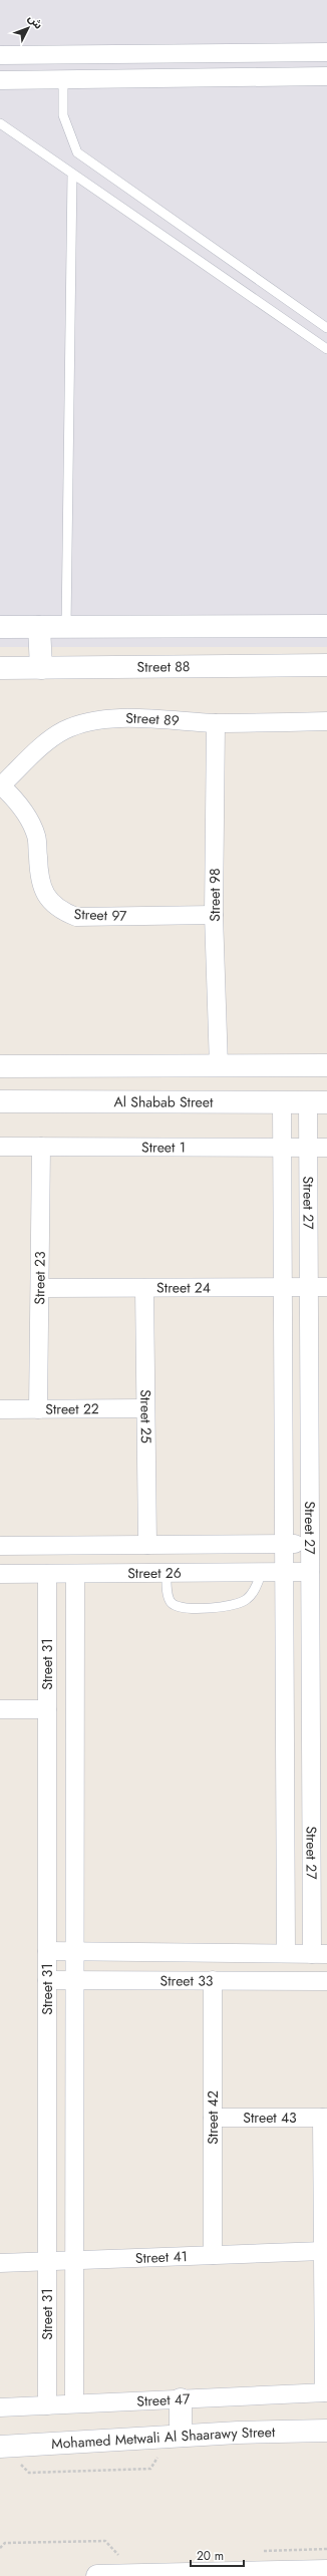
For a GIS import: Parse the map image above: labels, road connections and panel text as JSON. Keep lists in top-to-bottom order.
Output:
{
  "streets": {
    "street": [
      "Street 88",
      "Street 89",
      "Street 98",
      "Street 97",
      "Al Shabab Street",
      "Street 1",
      "Street 27",
      "Street 23",
      "Street 24",
      "Street 22",
      "Street 25",
      "Street 26",
      "Street 31",
      "Street 33",
      "Street 42",
      "Street 43",
      "Street 41",
      "Street 47",
      "Mohamed Metwali Al Shaarawy Street"
    ]
  },
  "crossings": [
    ["Street 89", "Street 98"],
    ["Street 89", "Street 97"],
    ["Street 98", "Street 97"],
    ["Al Shabab Street", "Street 27"],
    ["Street 1", "Street 27"],
    ["Street 1", "Street 23"],
    ["Street 27", "Street 24"],
    ["Street 27", "Street 26"],
    ["Street 27", "Street 33"],
    ["Street 23", "Street 24"],
    ["Street 23", "Street 22"],
    ["Street 24", "Street 25"],
    ["Street 22", "Street 25"],
    ["Street 25", "Street 26"],
    ["Street 26", "Street 31"],
    ["Street 31", "Street 33"],
    ["Street 31", "Street 41"],
    ["Street 31", "Street 47"],
    ["Street 33", "Street 42"],
    ["Street 42", "Street 43"],
    ["Street 42", "Street 41"]
  ],
  "scale_bar": "20 m",
  "north": "top right"
}
